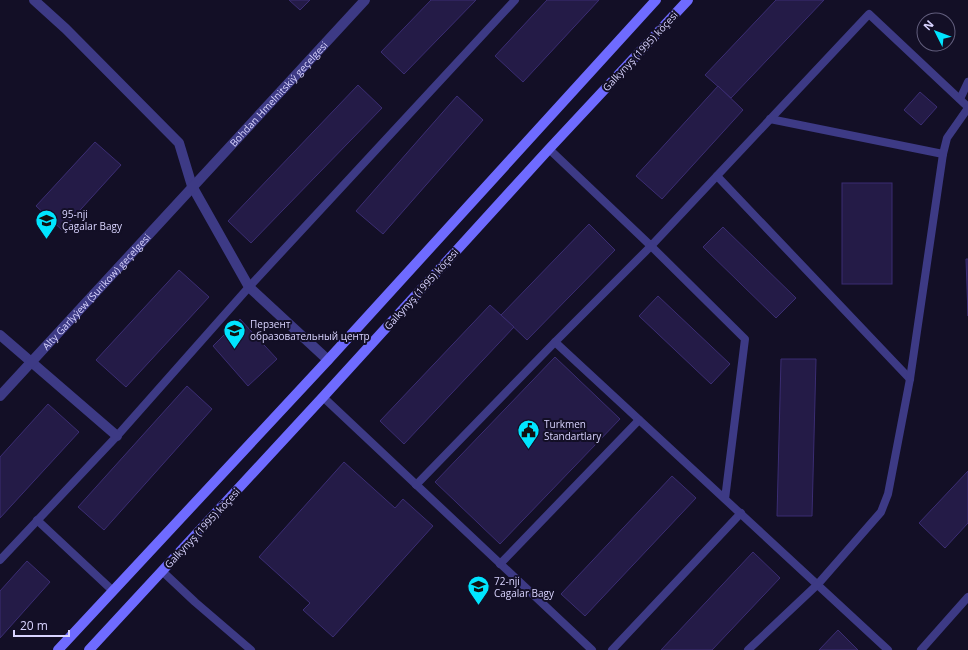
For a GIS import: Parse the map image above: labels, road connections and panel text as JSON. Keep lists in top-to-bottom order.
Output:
{
  "streets": {
    "main road": ["Galkynyş (1995) köçesi"],
    "street": ["Bohdan Hmelnitskiý geçelgesi", "Alty Garlyýew (Surikow) geçelgesi"]
  },
  "crossings": [
    ["Bohdan Hmelnitskiý geçelgesi", "Alty Garlyýew (Surikow) geçelgesi"]
  ],
  "places": {
    "school or university": ["95-nji Çagalar Bagy", "Перзент образовательный центр", "72-nji Cagalar Bagy"],
    "public building": ["Turkmen Standartlary"]
  },
  "scale_bar": "20 m",
  "north": "top left"
}
